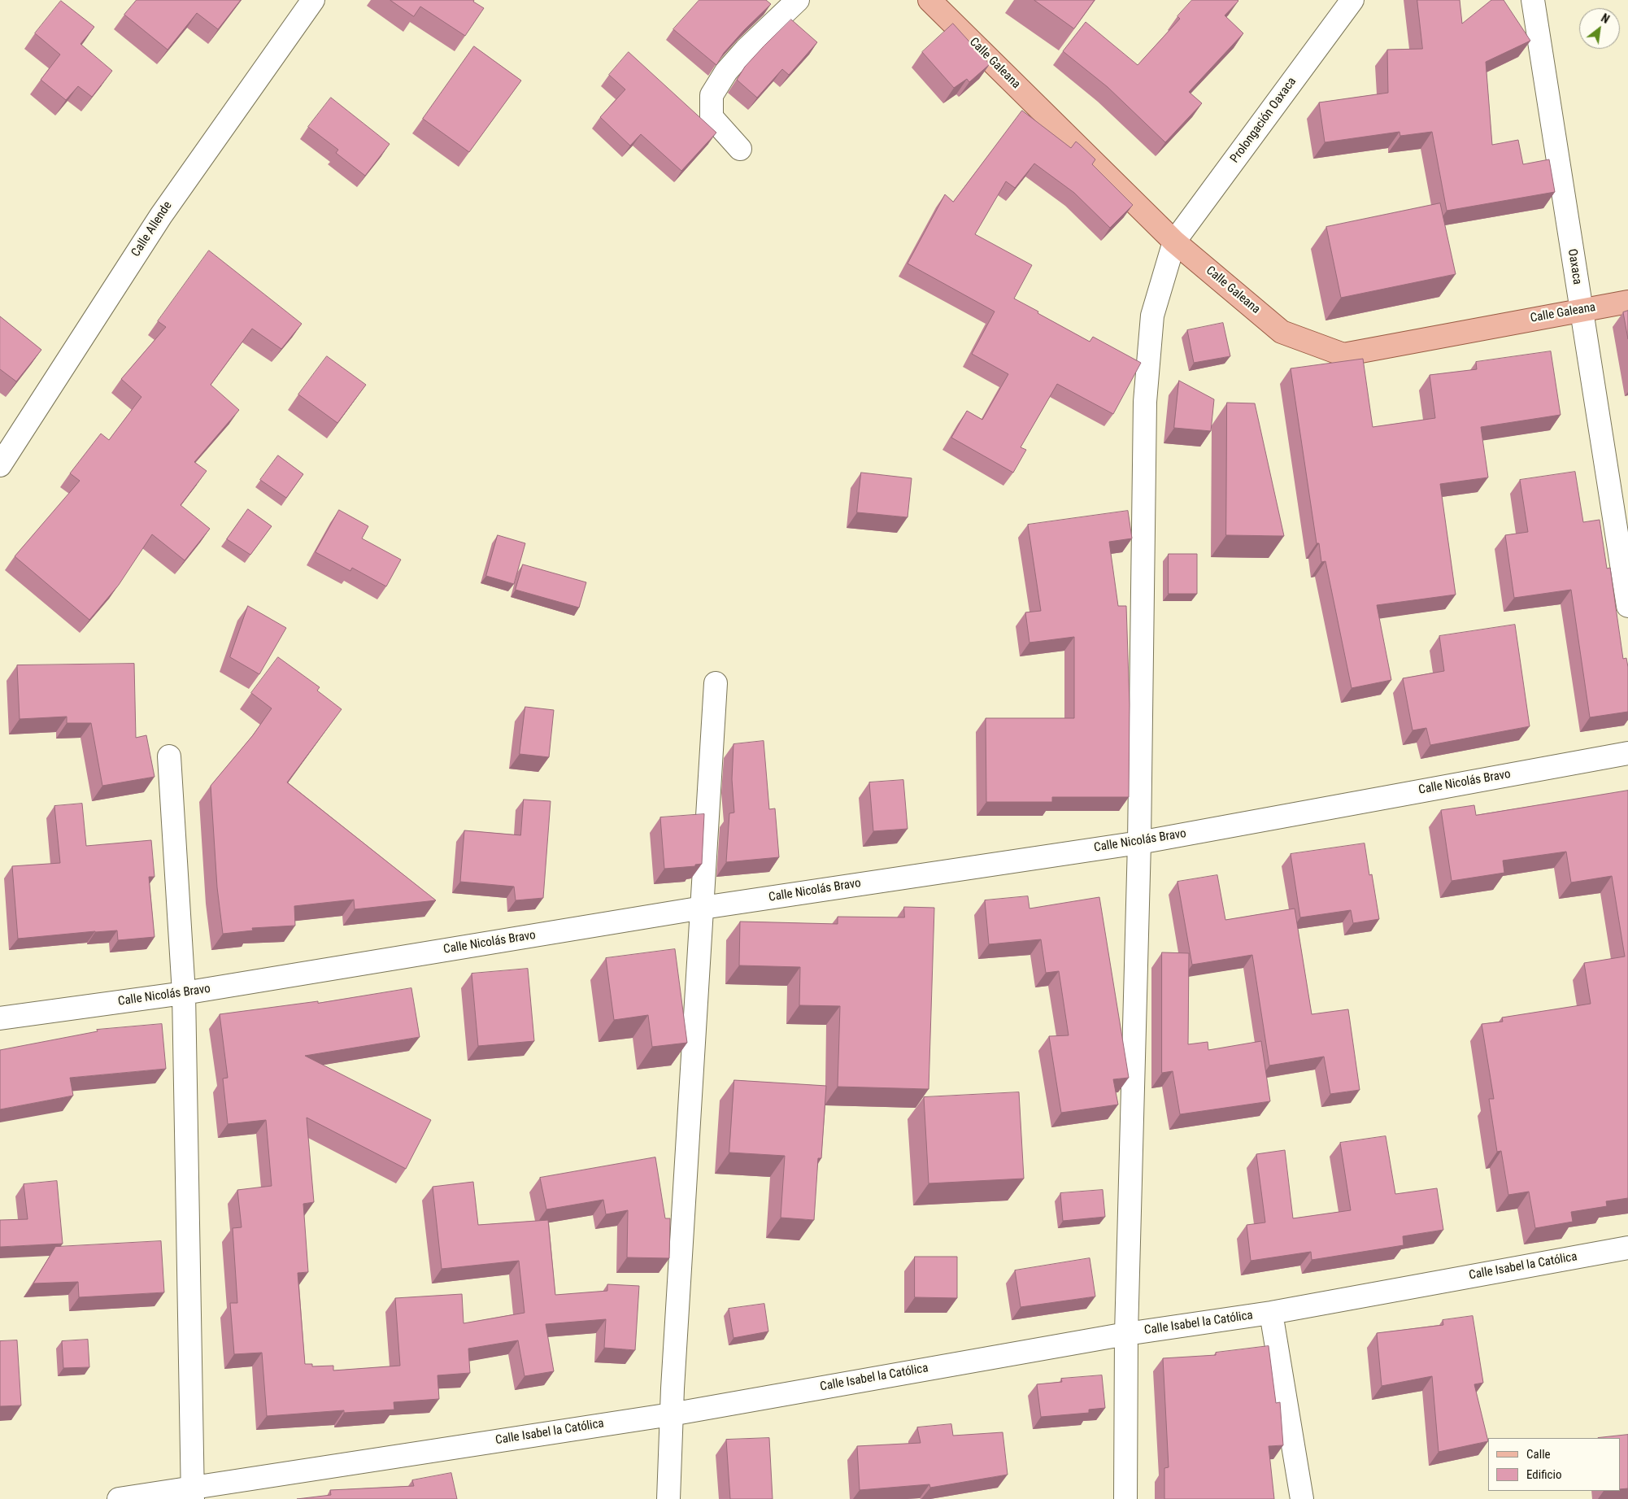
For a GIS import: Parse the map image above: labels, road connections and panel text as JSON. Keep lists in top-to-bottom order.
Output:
{
  "streets": {
    "main road": ["Calle Galeana"],
    "street": [
      "Prolongación Oaxaca",
      "Calle Allende",
      "Oaxaca",
      "Calle Nicolás Bravo",
      "Calle Isabel la Católica"
    ]
  },
  "crossings": [
    ["Calle Galeana", "Prolongación Oaxaca"],
    ["Calle Galeana", "Oaxaca"]
  ],
  "legend": ["Calle", "Edificio"],
  "north": "top right"
}
